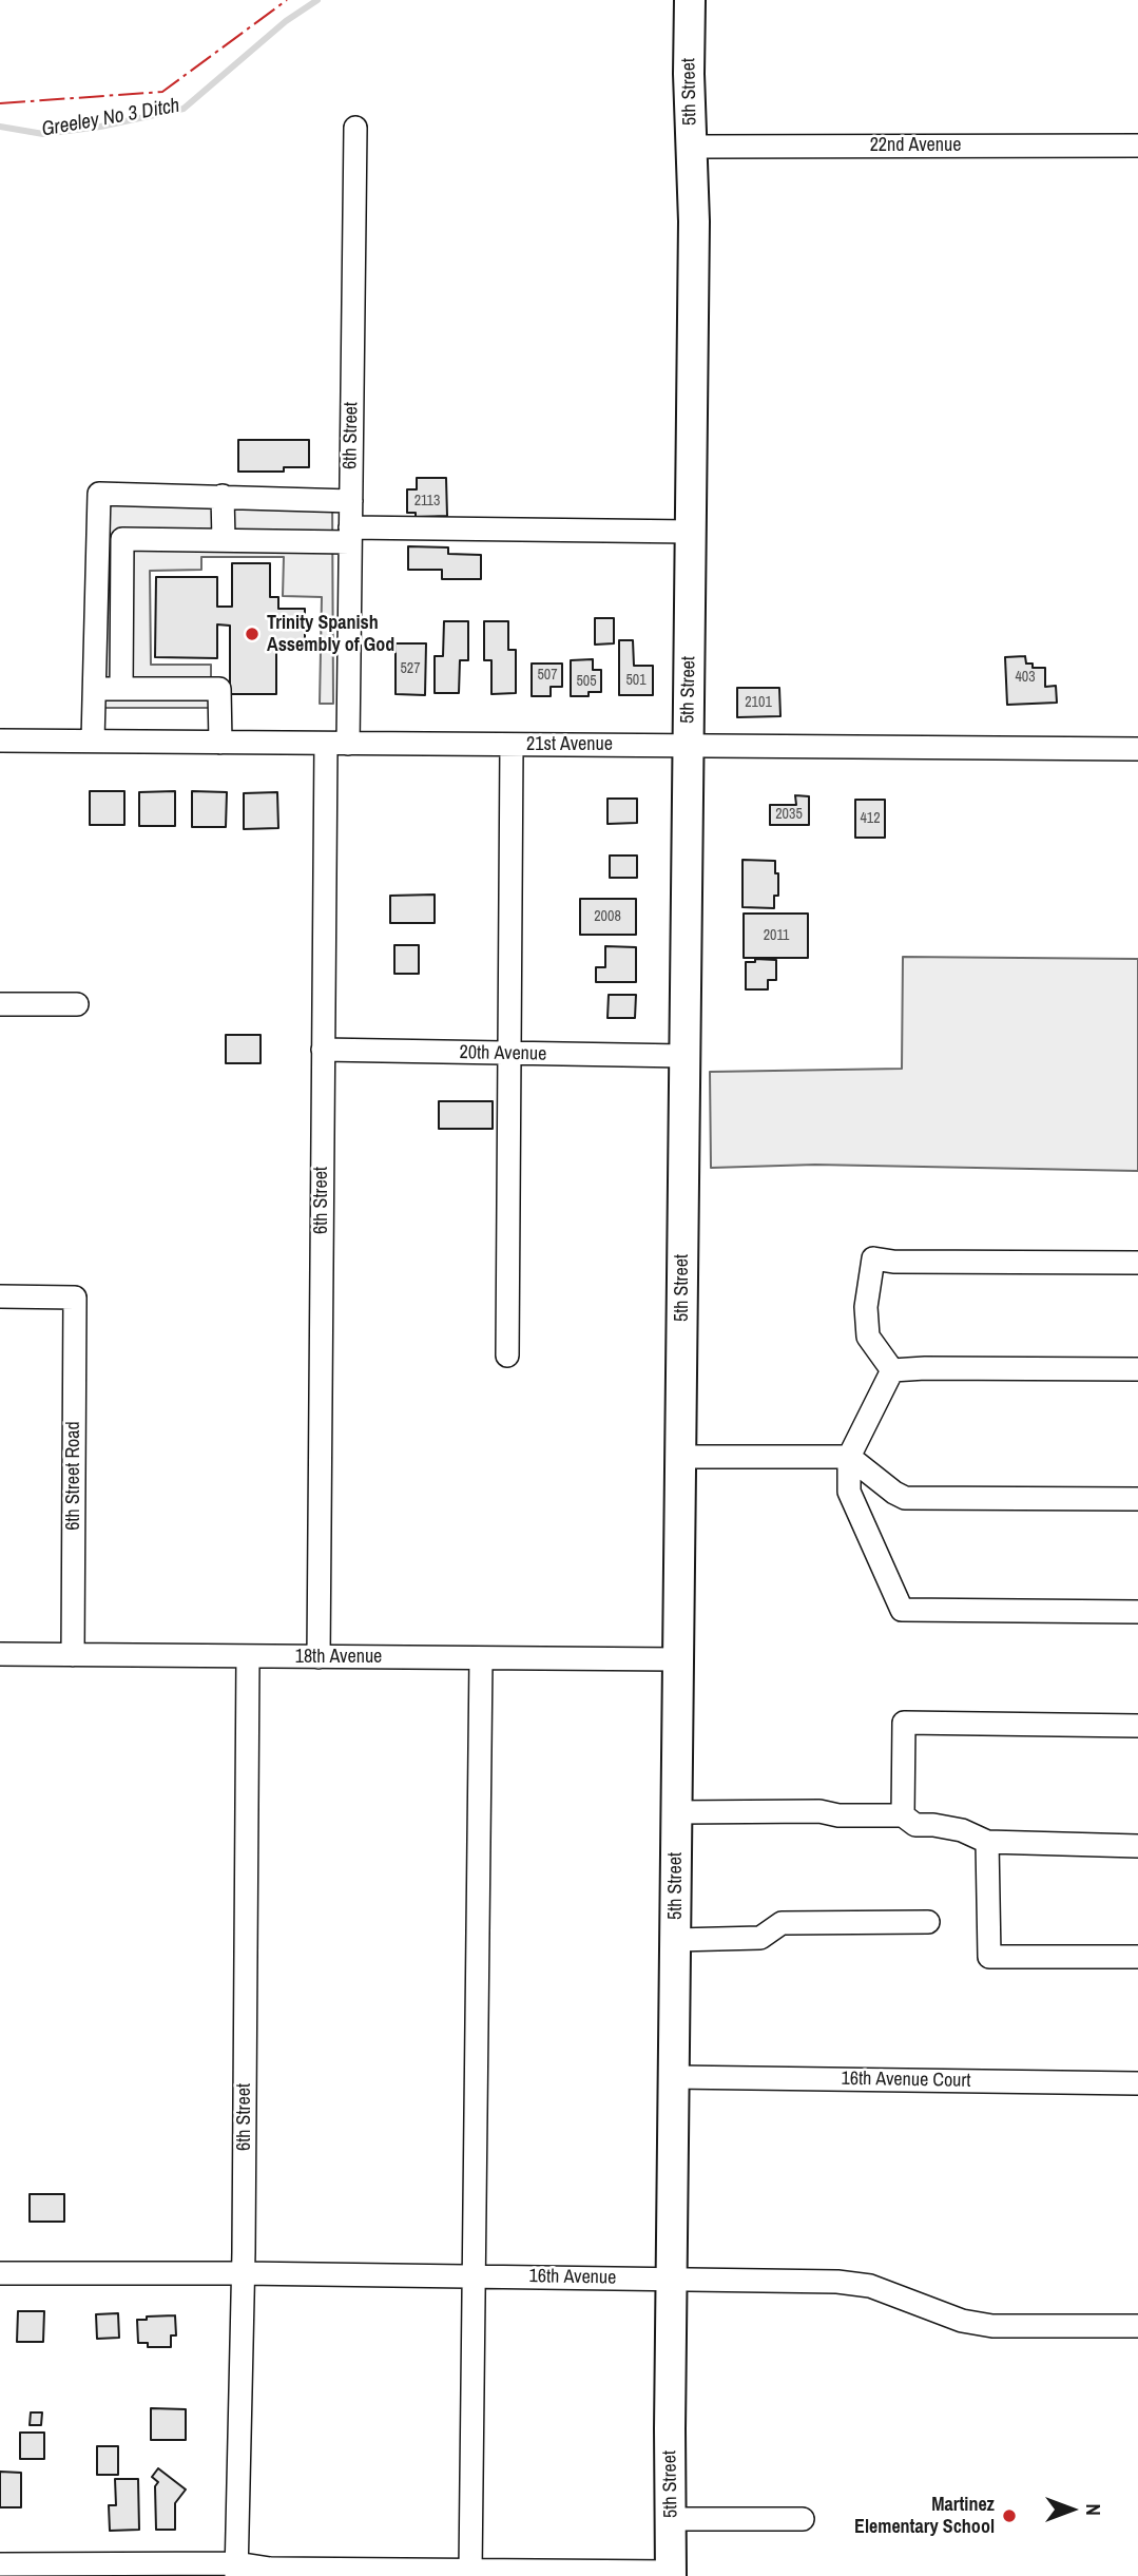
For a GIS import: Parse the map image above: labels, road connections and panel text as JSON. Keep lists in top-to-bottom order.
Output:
{
  "streets": {
    "main road": ["5th Street"],
    "street": [
      "22nd Avenue",
      "6th Street",
      "21st Avenue",
      "20th Avenue",
      "6th Street Road",
      "18th Avenue",
      "16th Avenue Court",
      "16th Avenue"
    ]
  },
  "crossings": [
    ["5th Street", "22nd Avenue"],
    ["5th Street", "21st Avenue"],
    ["5th Street", "20th Avenue"],
    ["5th Street", "18th Avenue"],
    ["5th Street", "16th Avenue Court"],
    ["5th Street", "16th Avenue"],
    ["6th Street", "21st Avenue"],
    ["6th Street", "20th Avenue"],
    ["6th Street", "18th Avenue"],
    ["6th Street", "16th Avenue"],
    ["6th Street Road", "18th Avenue"]
  ],
  "water": ["Greeley No 3 Ditch"],
  "places": ["Trinity Spanish Assembly of God", "Martinez Elementary School"],
  "house_numbers": [
    "2113",
    "527",
    "507",
    "403",
    "501",
    "505",
    "2101",
    "2035",
    "412",
    "2008",
    "2011"
  ],
  "north": "right"
}
